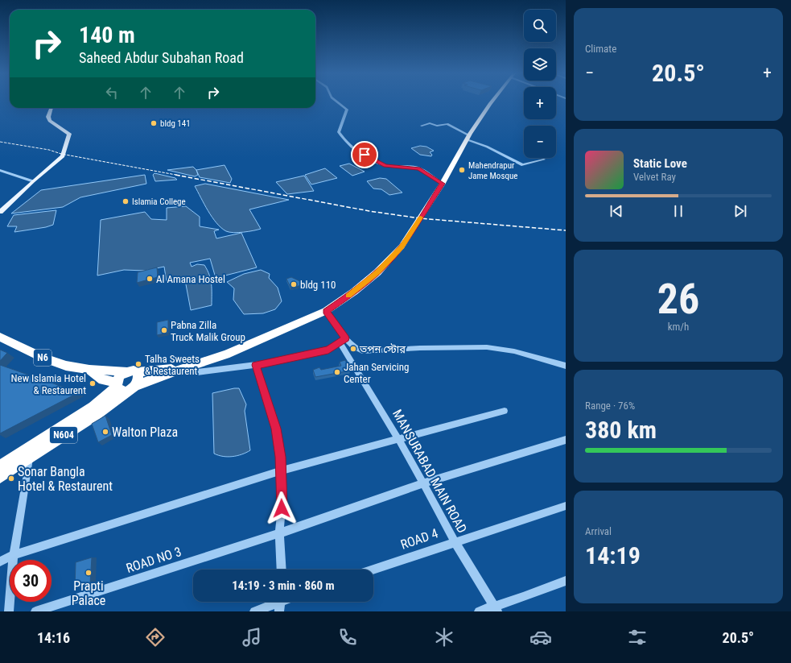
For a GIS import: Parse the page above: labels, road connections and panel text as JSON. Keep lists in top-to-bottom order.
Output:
{
  "streets": {
    "highway": ["N6", "N604"],
    "street": ["MANSURABAD MAIN ROAD", "ROAD 4", "ROAD NO 3"]
  },
  "crossings": [
    ["MANSURABAD MAIN ROAD", "ROAD 4"],
    ["MANSURABAD MAIN ROAD", "ROAD NO 3"]
  ],
  "places": [
    "bldg 141",
    "Mahendrapur Jame Mosque",
    "Islamia College",
    "Al Amana Hostel",
    "bldg 110",
    "Pabna Zilla Truck Malik Group",
    "তপন স্টোর",
    "Talha Sweets & Restaurent",
    "Jahan Servicing Center",
    "New Islamia Hotel & Restaurent",
    "Walton Plaza",
    "Sonar Bangla Hotel & Restaurent",
    "Prapti Palace"
  ],
  "page": {
    "tile": [
      "Climate",
      ["26", "km/h"],
      ["Range · 76%", "380 km"],
      ["Arrival", "14:19"]
    ],
    "map_buttons": ["+", "−"],
    "turn": ["140 m", "Saheed Abdur Subahan Road"],
    "heat": ["−", "20.5°", "+"],
    "song": ["Static Love", "Velvet Ray"],
    "limit": "30",
    "trip": "14:19 · 3 min · 860 m",
    "tabs": ["14:16", "20.5°"]
  }
}
